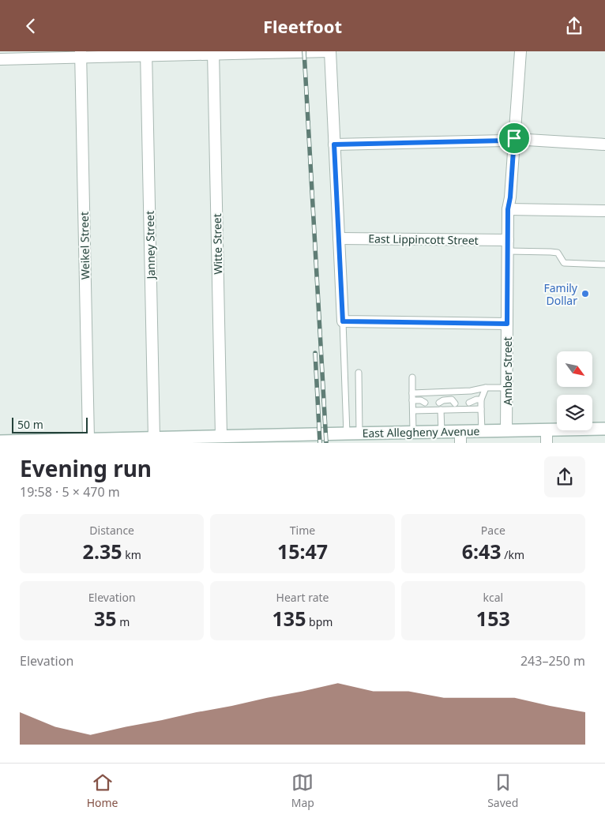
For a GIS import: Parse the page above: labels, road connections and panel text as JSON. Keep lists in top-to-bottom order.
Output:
{
  "streets": {
    "main road": ["East Allegheny Avenue"],
    "street": [
      "East Lippincott Street",
      "Witte Street",
      "Janney Street",
      "Weikel Street",
      "Amber Street"
    ]
  },
  "crossings": [
    ["East Lippincott Street", "Amber Street"],
    ["Witte Street", "East Allegheny Avenue"],
    ["Janney Street", "East Allegheny Avenue"],
    ["Weikel Street", "East Allegheny Avenue"],
    ["Amber Street", "East Allegheny Avenue"]
  ],
  "places": ["Family Dollar"],
  "scale_bar": "50 m",
  "north": "bottom right",
  "page": {
    "header": "Fleetfoot",
    "scale": "50 m",
    "heading": ["Evening run", "19:58 · 5 × 470 m"],
    "stats": [
      ["Distance", "2.35 km"],
      ["Time", "15:47"],
      ["Pace", "6:43 /km"],
      ["Elevation", "35 m"],
      ["Heart rate", "135 bpm"],
      ["kcal", "153"]
    ],
    "chart": ["Elevation", "243–250 m"],
    "tabs": ["Home", "Map", "Saved"]
  }
}
